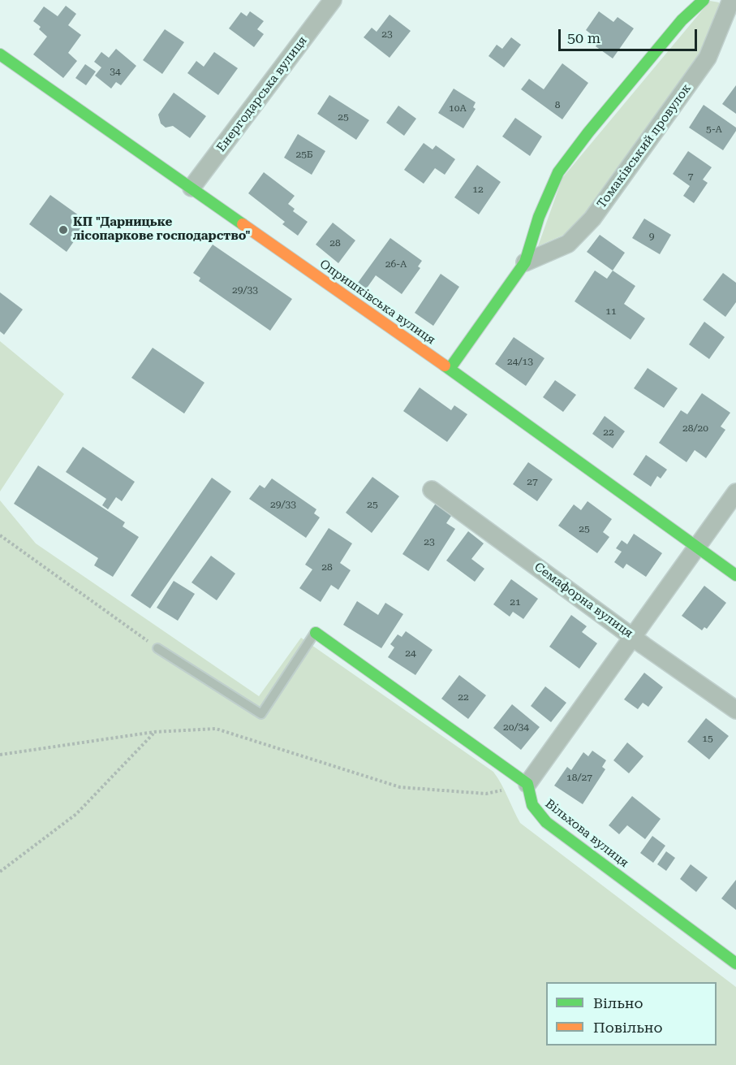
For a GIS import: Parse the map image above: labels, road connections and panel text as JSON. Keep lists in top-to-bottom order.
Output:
{
  "streets": {
    "street": [
      "Енергодарська вулиця",
      "Томаківський провулок",
      "Опришківська вулиця",
      "Семафорна вулиця",
      "Вільхова вулиця"
    ]
  },
  "crossings": [
    ["Енергодарська вулиця", "Опришківська вулиця"]
  ],
  "places": ["КП \"Дарницьке лісопаркове господарство\""],
  "house_numbers": [
    "23",
    "34",
    "8",
    "10А",
    "25",
    "5-А",
    "25Б",
    "7",
    "12",
    "9",
    "28",
    "26-А",
    "29/33",
    "11",
    "24/13",
    "28/20",
    "22",
    "27",
    "29/33",
    "25",
    "25",
    "23",
    "28",
    "21",
    "24",
    "22",
    "20/34",
    "15",
    "18/27"
  ],
  "legend": ["Вільно", "Повільно"],
  "scale_bar": "50 m"
}
